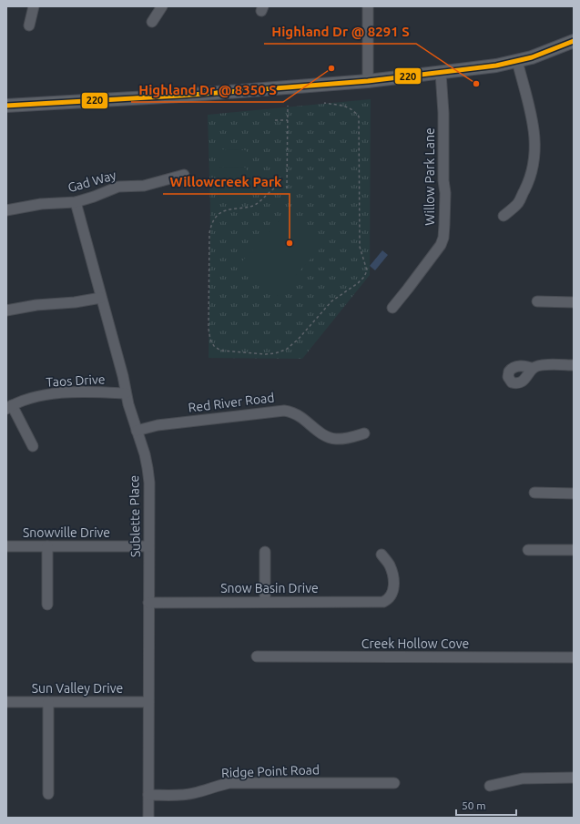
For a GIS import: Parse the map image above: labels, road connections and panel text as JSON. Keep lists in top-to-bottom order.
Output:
{
  "streets": {
    "street": [
      "Willow Park Lane",
      "Gad Way",
      "Taos Drive",
      "Red River Road",
      "Sublette Place",
      "Snowville Drive",
      "Snow Basin Drive",
      "Creek Hollow Cove",
      "Sun Valley Drive",
      "Ridge Point Road"
    ]
  },
  "crossings": [
    ["Gad Way", "Sublette Place"],
    ["Taos Drive", "Sublette Place"],
    ["Red River Road", "Sublette Place"],
    ["Sublette Place", "Snowville Drive"],
    ["Sublette Place", "Snow Basin Drive"],
    ["Sublette Place", "Sun Valley Drive"],
    ["Sublette Place", "Ridge Point Road"]
  ],
  "places": ["Highland Dr @ 8350 S", "Highland Dr @ 8291 S", "Willowcreek Park"],
  "lines": ["transit line 220"],
  "scale_bar": "50 m"
}
